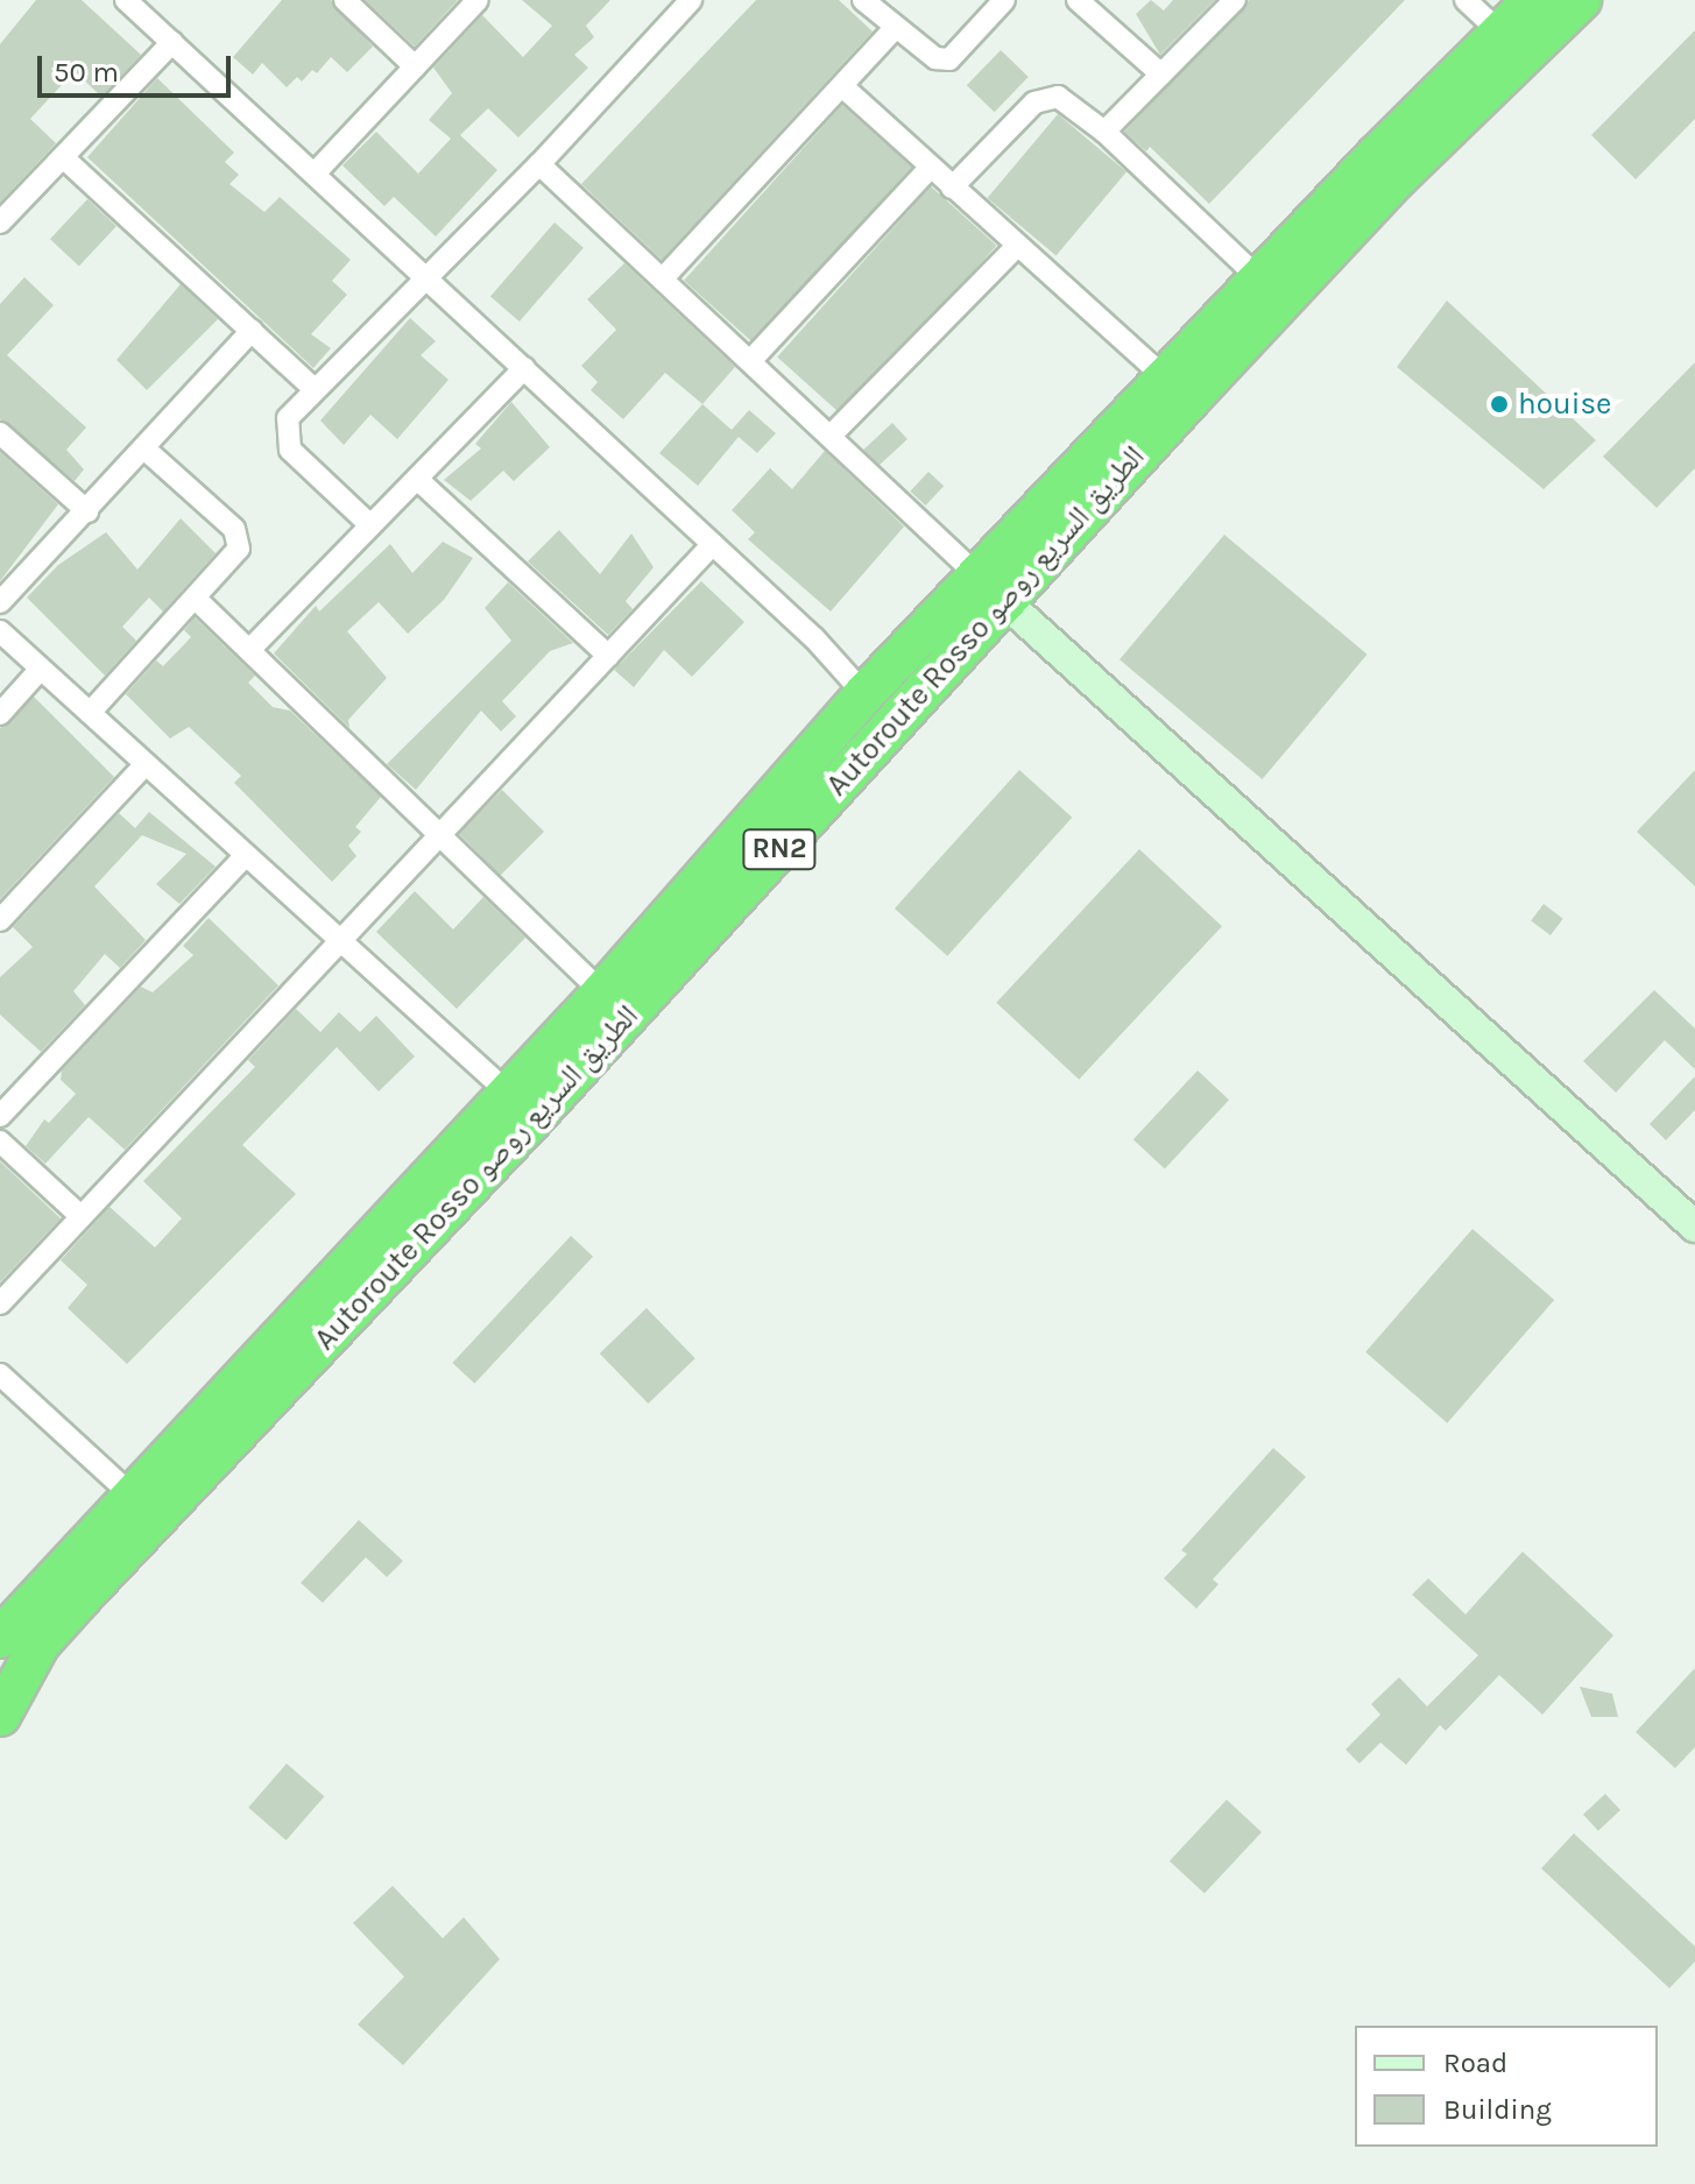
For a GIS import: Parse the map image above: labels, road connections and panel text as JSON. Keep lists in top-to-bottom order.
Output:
{
  "streets": {
    "highway": ["Autoroute Rosso الطريق السريع روصو", "RN2"]
  },
  "places": ["houise"],
  "legend": ["Road", "Building"],
  "scale_bar": "50 m"
}
